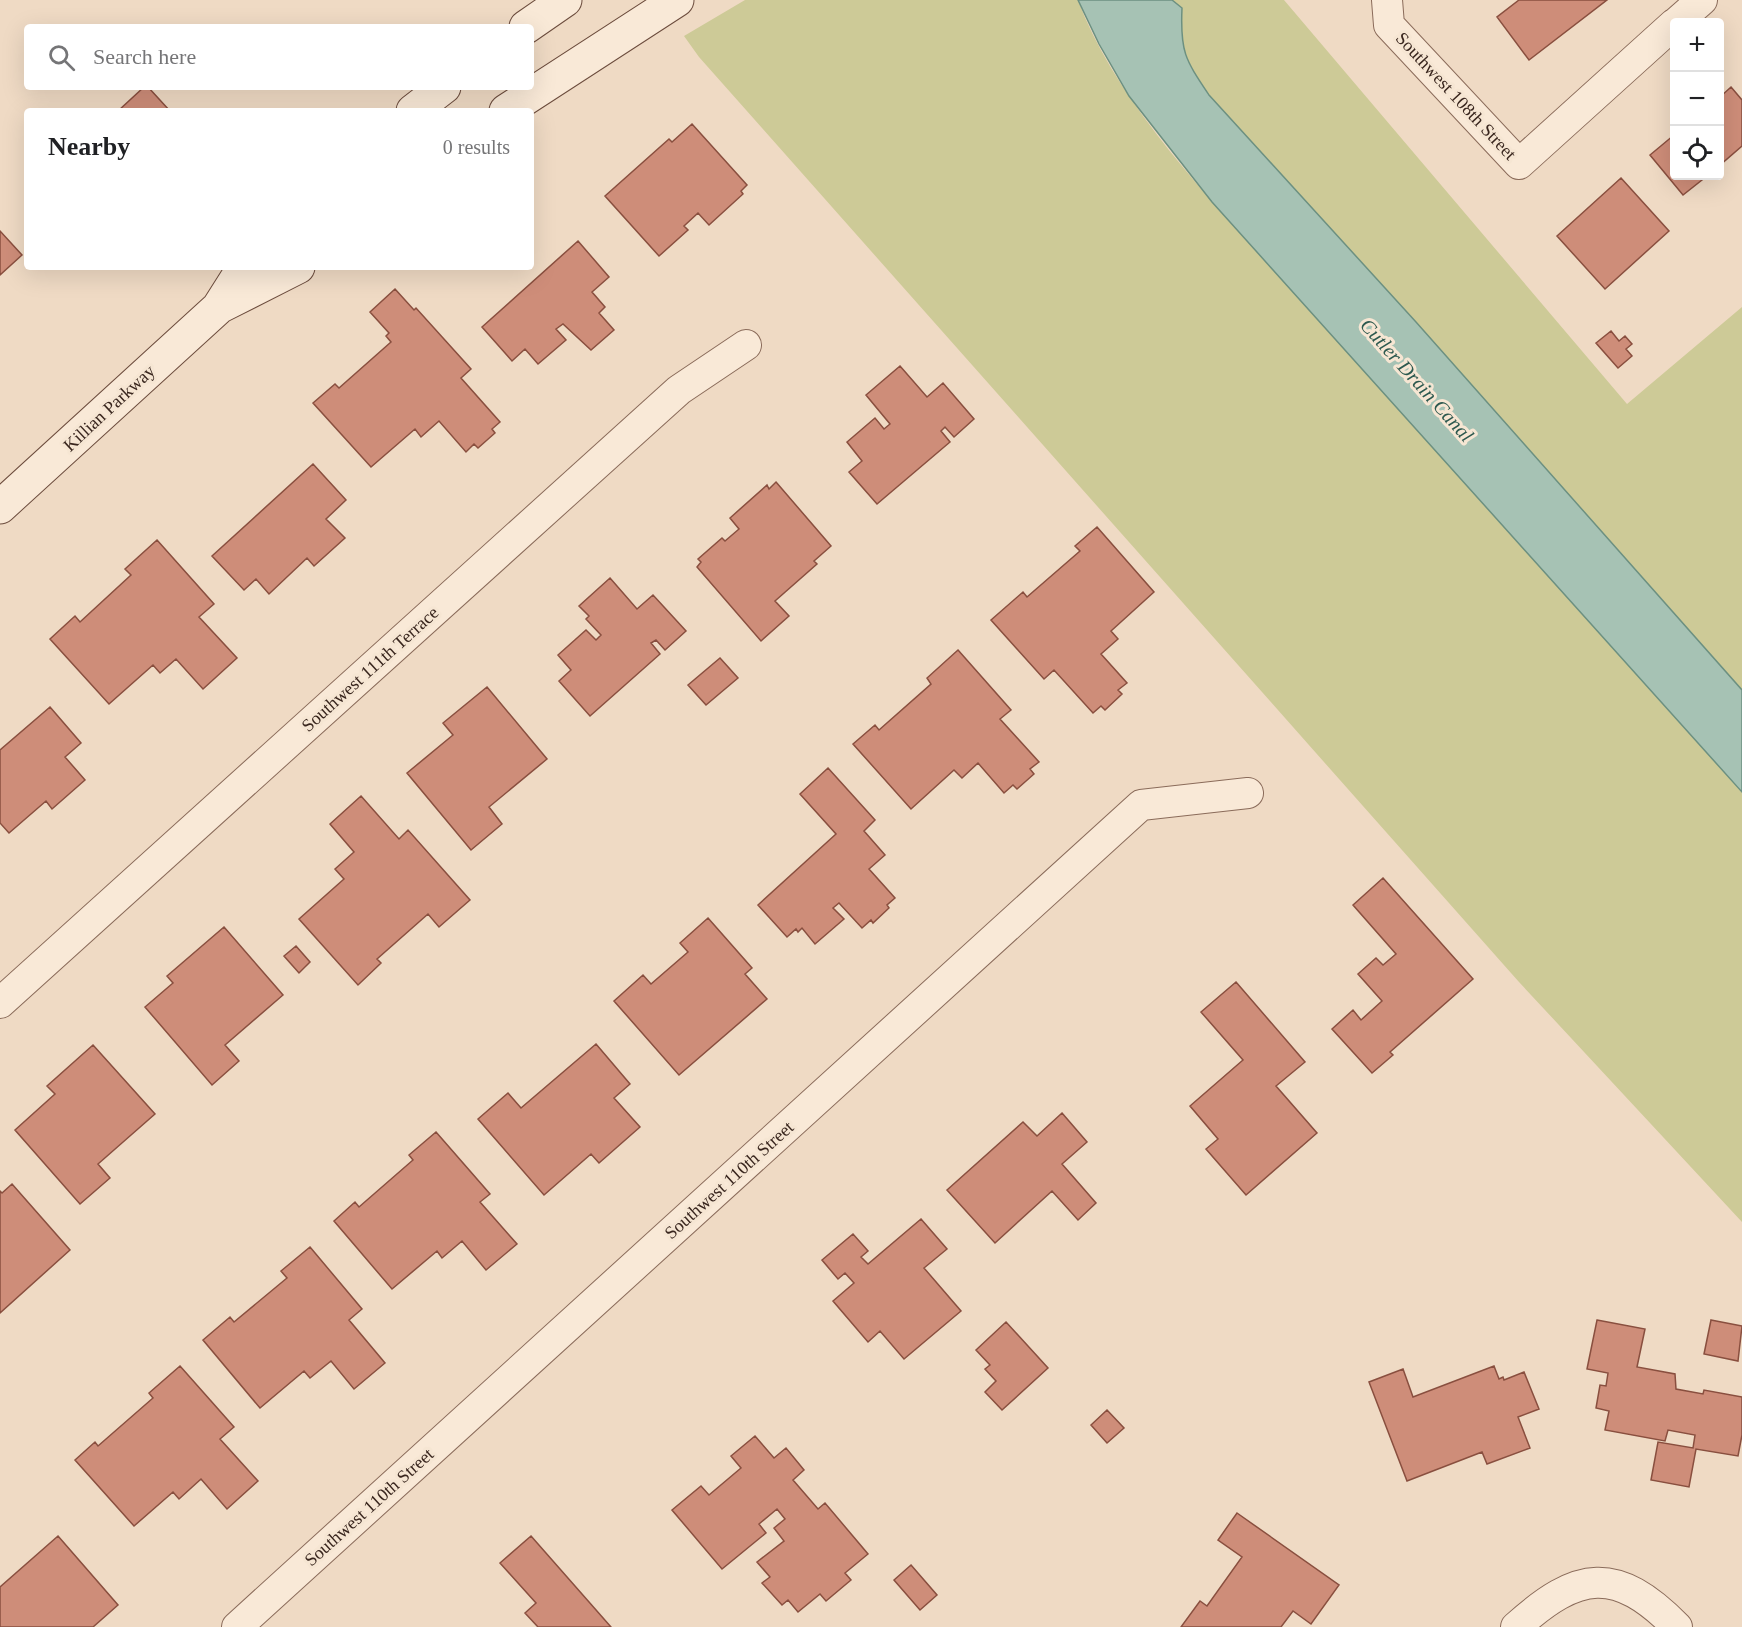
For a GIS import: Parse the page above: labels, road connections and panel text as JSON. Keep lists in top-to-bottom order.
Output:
{
  "streets": {
    "main road": ["Killian Parkway"],
    "street": ["Southwest 108th Street", "Southwest 111th Terrace", "Southwest 110th Street"]
  },
  "water": ["Cutler Drain Canal"],
  "page": {
    "map_buttons": ["+", "−"],
    "search": "Search here",
    "heading": ["Nearby", "0 results"]
  }
}
